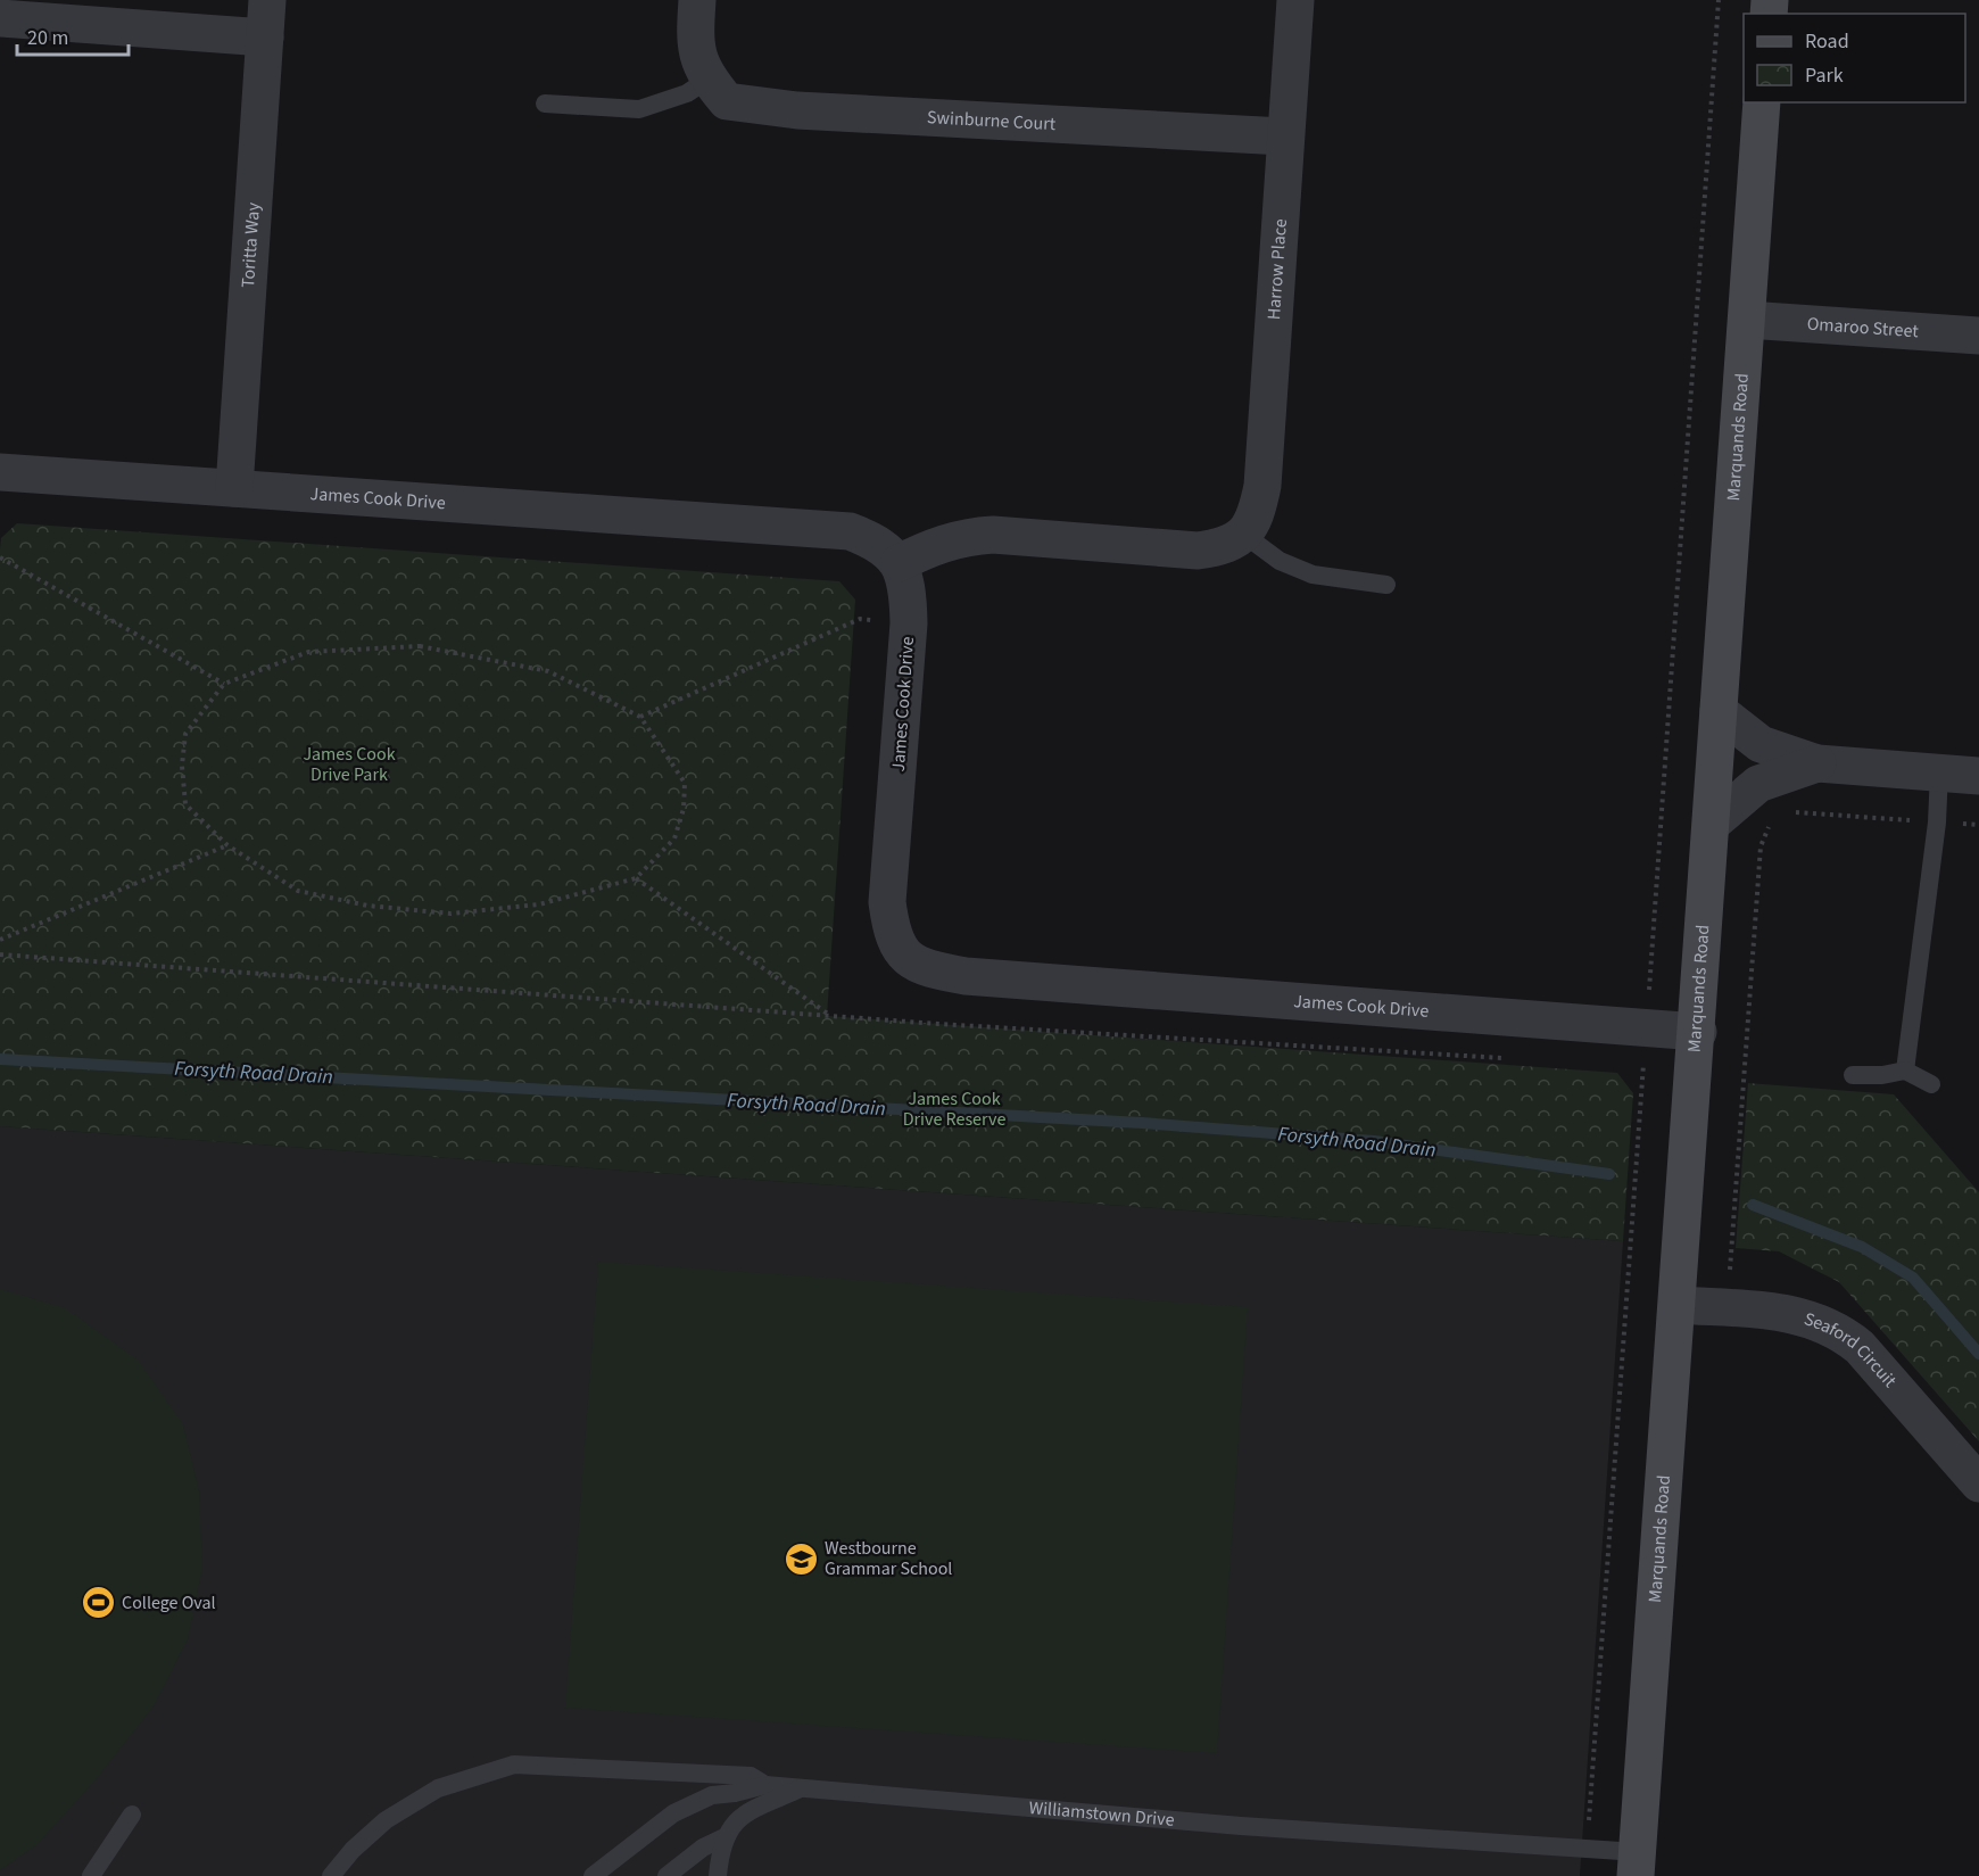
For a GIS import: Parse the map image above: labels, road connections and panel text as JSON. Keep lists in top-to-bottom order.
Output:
{
  "streets": {
    "street": [
      "Swinburne Court",
      "Toritta Way",
      "Harrow Place",
      "Omaroo Street",
      "Marquands Road",
      "James Cook Drive",
      "Seaford Circuit"
    ],
    "lane": ["Williamstown Drive"]
  },
  "crossings": [
    ["Swinburne Court", "Harrow Place"],
    ["Toritta Way", "James Cook Drive"],
    ["Omaroo Street", "Marquands Road"],
    ["Marquands Road", "James Cook Drive"],
    ["Marquands Road", "Seaford Circuit"],
    ["Marquands Road", "Williamstown Drive"]
  ],
  "water": ["Forsyth Road Drain"],
  "parks": ["James Cook Drive Park", "James Cook Drive Reserve"],
  "places": {
    "school or university": ["Westbourne Grammar School"],
    "sports": ["College Oval"]
  },
  "legend": ["Road", "Park"],
  "scale_bar": "20 m"
}
